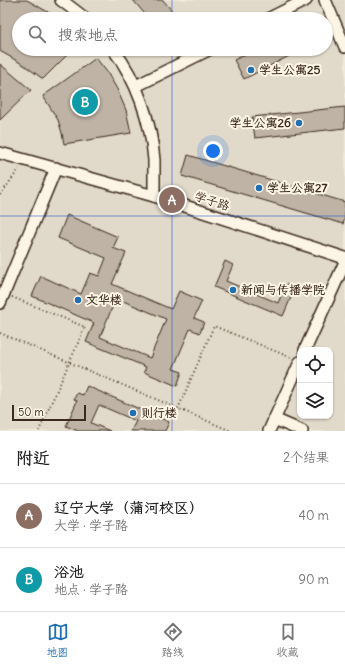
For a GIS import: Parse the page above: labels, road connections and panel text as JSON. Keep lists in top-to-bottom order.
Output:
{
  "streets": {
    "street": ["学子路"]
  },
  "places": [
    "学生公寓25",
    "学生公寓26",
    "学生公寓27",
    "新闻与传播学院",
    "文华楼",
    "则行楼"
  ],
  "scale_bar": "50 m",
  "page": {
    "search": "搜索地点",
    "pins": ["B", "A"],
    "scale": "50 m",
    "heading": ["附近", "2个结果"],
    "list": [
      {
        "mark": "A",
        "name": "辽宁大学（蒲河校区）",
        "note": "大学 · 学子路",
        "value": "40 m"
      },
      {
        "mark": "B",
        "name": "浴池",
        "note": "地点 · 学子路",
        "value": "90 m"
      }
    ],
    "nav": ["地图", "路线", "收藏"]
  }
}
